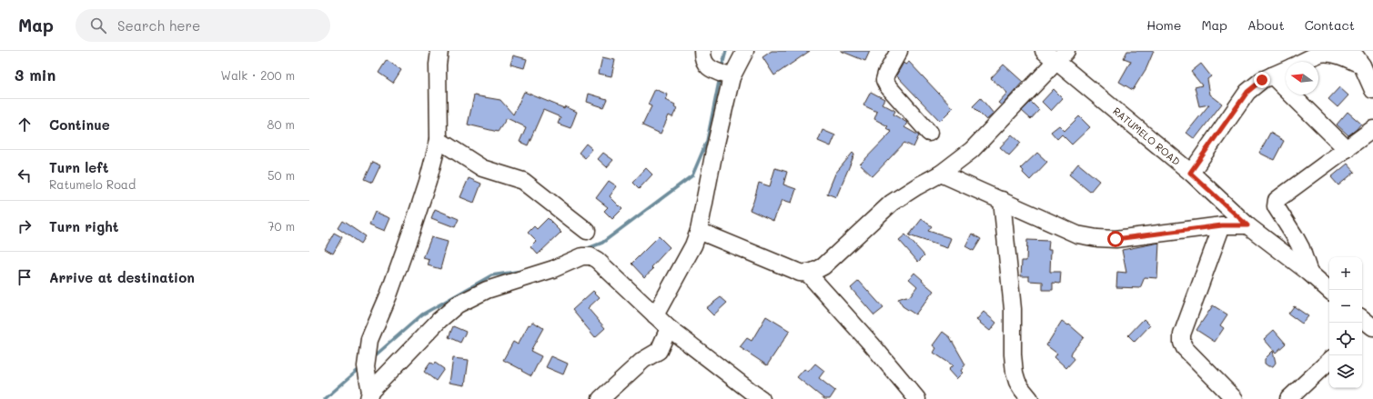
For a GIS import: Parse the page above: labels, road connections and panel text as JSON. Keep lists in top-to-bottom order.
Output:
{
  "streets": {
    "street": ["RATUMELO ROAD"]
  },
  "north": "left",
  "page": {
    "header": "Map",
    "search": "Search here",
    "nav": [
      "Home",
      "Map",
      "About",
      "Contact"
    ],
    "heading": ["3 min", "Walk · 200 m"],
    "list": [
      ["Continue", "80 m"],
      ["Turn left", "Ratumelo Road", "50 m"],
      ["Turn right", "70 m"],
      "Arrive at destination"
    ],
    "map_buttons": ["+", "−"]
  }
}
